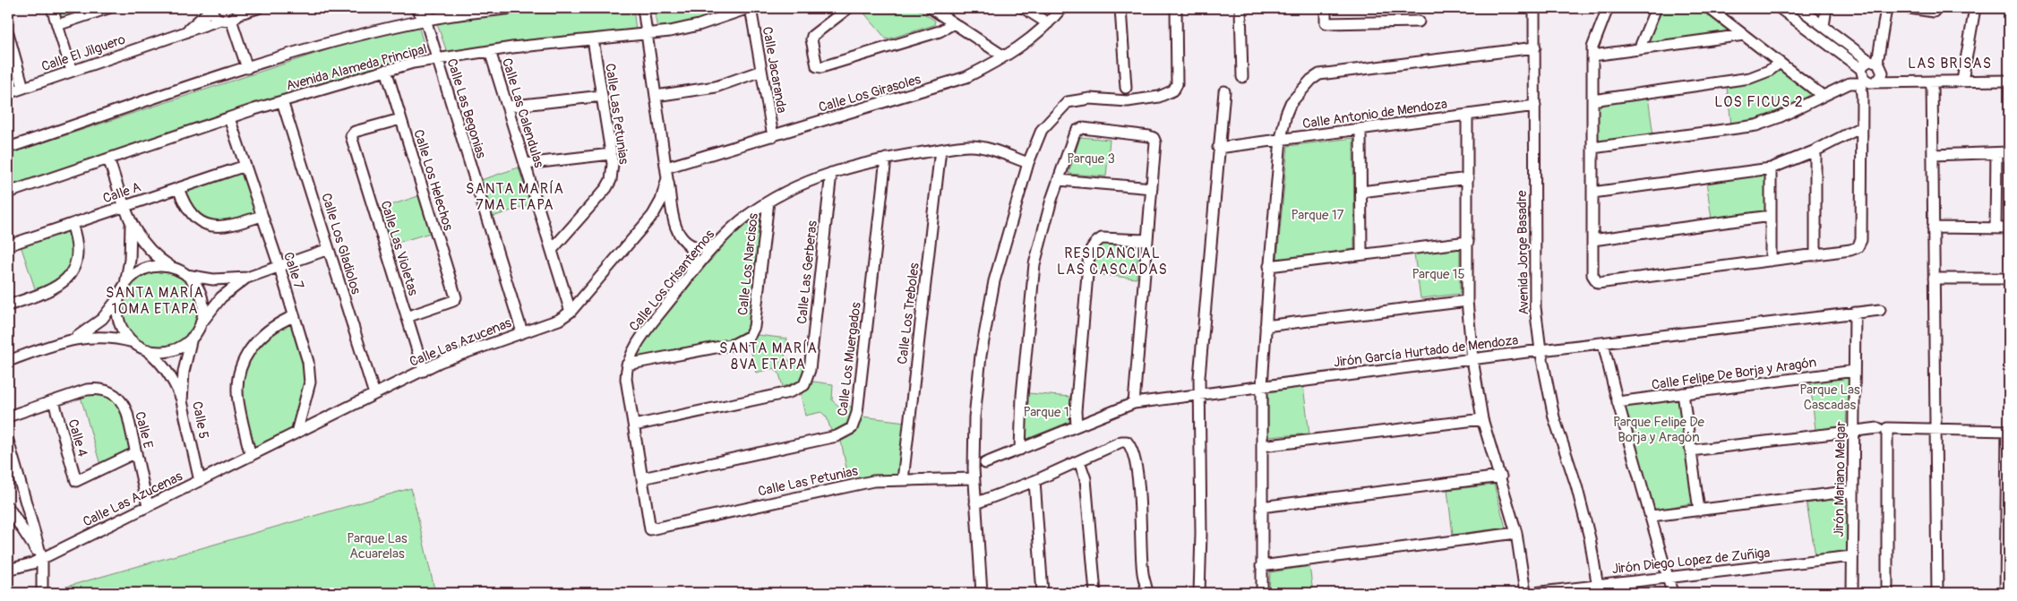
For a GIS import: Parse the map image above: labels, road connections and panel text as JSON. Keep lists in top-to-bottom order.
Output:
{
  "streets": {
    "street": [
      "Calle El Jilguero",
      "Avenida Alameda Principal",
      "Calle Jacaranda",
      "Calle Los Girasoles",
      "Calle Las Begonias",
      "Calle Las Calendulas",
      "Calle Las Petunias",
      "Calle Antonio de Mendoza",
      "Calle Los Helechos",
      "Calle A",
      "Calle Los Gladiolos",
      "Calle Las Violetas",
      "Avenida Jorge Basadre",
      "Calle Los Narcisos",
      "Calle 7",
      "Calle Las Gerberas",
      "Calle Los Crisantemos",
      "Calle Los Treboles",
      "Calle Las Azucenas",
      "Jirón García Hurtado de Mendoza",
      "Calle Los Muergados",
      "Calle Felipe De Borja y Aragón",
      "Calle 5",
      "Calle E",
      "Calle 4",
      "Jirón Mariano Melgar",
      "Jirón Diego Lopez de Zuñiga"
    ]
  },
  "crossings": [
    ["Avenida Alameda Principal", "Calle Jacaranda"],
    ["Avenida Alameda Principal", "Calle Las Begonias"],
    ["Avenida Alameda Principal", "Calle Las Calendulas"],
    ["Avenida Alameda Principal", "Calle Las Petunias"],
    ["Avenida Alameda Principal", "Calle Los Helechos"],
    ["Avenida Alameda Principal", "Calle Los Gladiolos"],
    ["Avenida Alameda Principal", "Calle 7"],
    ["Avenida Alameda Principal", "Calle Las Azucenas"],
    ["Calle Jacaranda", "Calle Los Girasoles"],
    ["Calle Los Girasoles", "Calle Las Azucenas"],
    ["Calle Las Begonias", "Calle Las Azucenas"],
    ["Calle Las Calendulas", "Calle Las Petunias"],
    ["Calle Las Calendulas", "Calle Las Azucenas"],
    ["Calle Las Petunias", "Calle Los Crisantemos"],
    ["Calle Las Petunias", "Calle Los Treboles"],
    ["Calle Antonio de Mendoza", "Avenida Jorge Basadre"],
    ["Calle Los Helechos", "Calle Las Violetas"],
    ["Calle A", "Calle 7"],
    ["Calle Los Gladiolos", "Calle Las Azucenas"],
    ["Calle Las Violetas", "Calle Las Azucenas"],
    ["Avenida Jorge Basadre", "Jirón García Hurtado de Mendoza"],
    ["Avenida Jorge Basadre", "Jirón Diego Lopez de Zuñiga"],
    ["Calle Los Narcisos", "Calle Los Crisantemos"],
    ["Calle 7", "Calle Las Azucenas"],
    ["Calle Las Gerberas", "Calle Los Crisantemos"],
    ["Calle Los Crisantemos", "Calle Los Treboles"],
    ["Calle Los Crisantemos", "Calle Los Muergados"],
    ["Calle Las Azucenas", "Calle 5"],
    ["Calle Las Azucenas", "Calle E"],
    ["Jirón García Hurtado de Mendoza", "Jirón Mariano Melgar"],
    ["Calle Felipe De Borja y Aragón", "Jirón Mariano Melgar"],
    ["Calle E", "Calle 4"],
    ["Jirón Mariano Melgar", "Jirón Diego Lopez de Zuñiga"]
  ],
  "districts": [
    "LAS BRISAS",
    "LOS FICUS 2",
    "SANTA MARÍA 7MA ETAPA",
    "RESIDANCIAL LAS CASCADAS",
    "SANTA MARÍA 10MA ETAPA",
    "SANTA MARÍA 8VA ETAPA"
  ],
  "parks": [
    "Parque 3",
    "Parque 17",
    "Parque 15",
    "Parque Las Cascadas",
    "Parque 1",
    "Parque Felipe De Borja y Aragón",
    "Parque Las Acuarelas"
  ]
}
